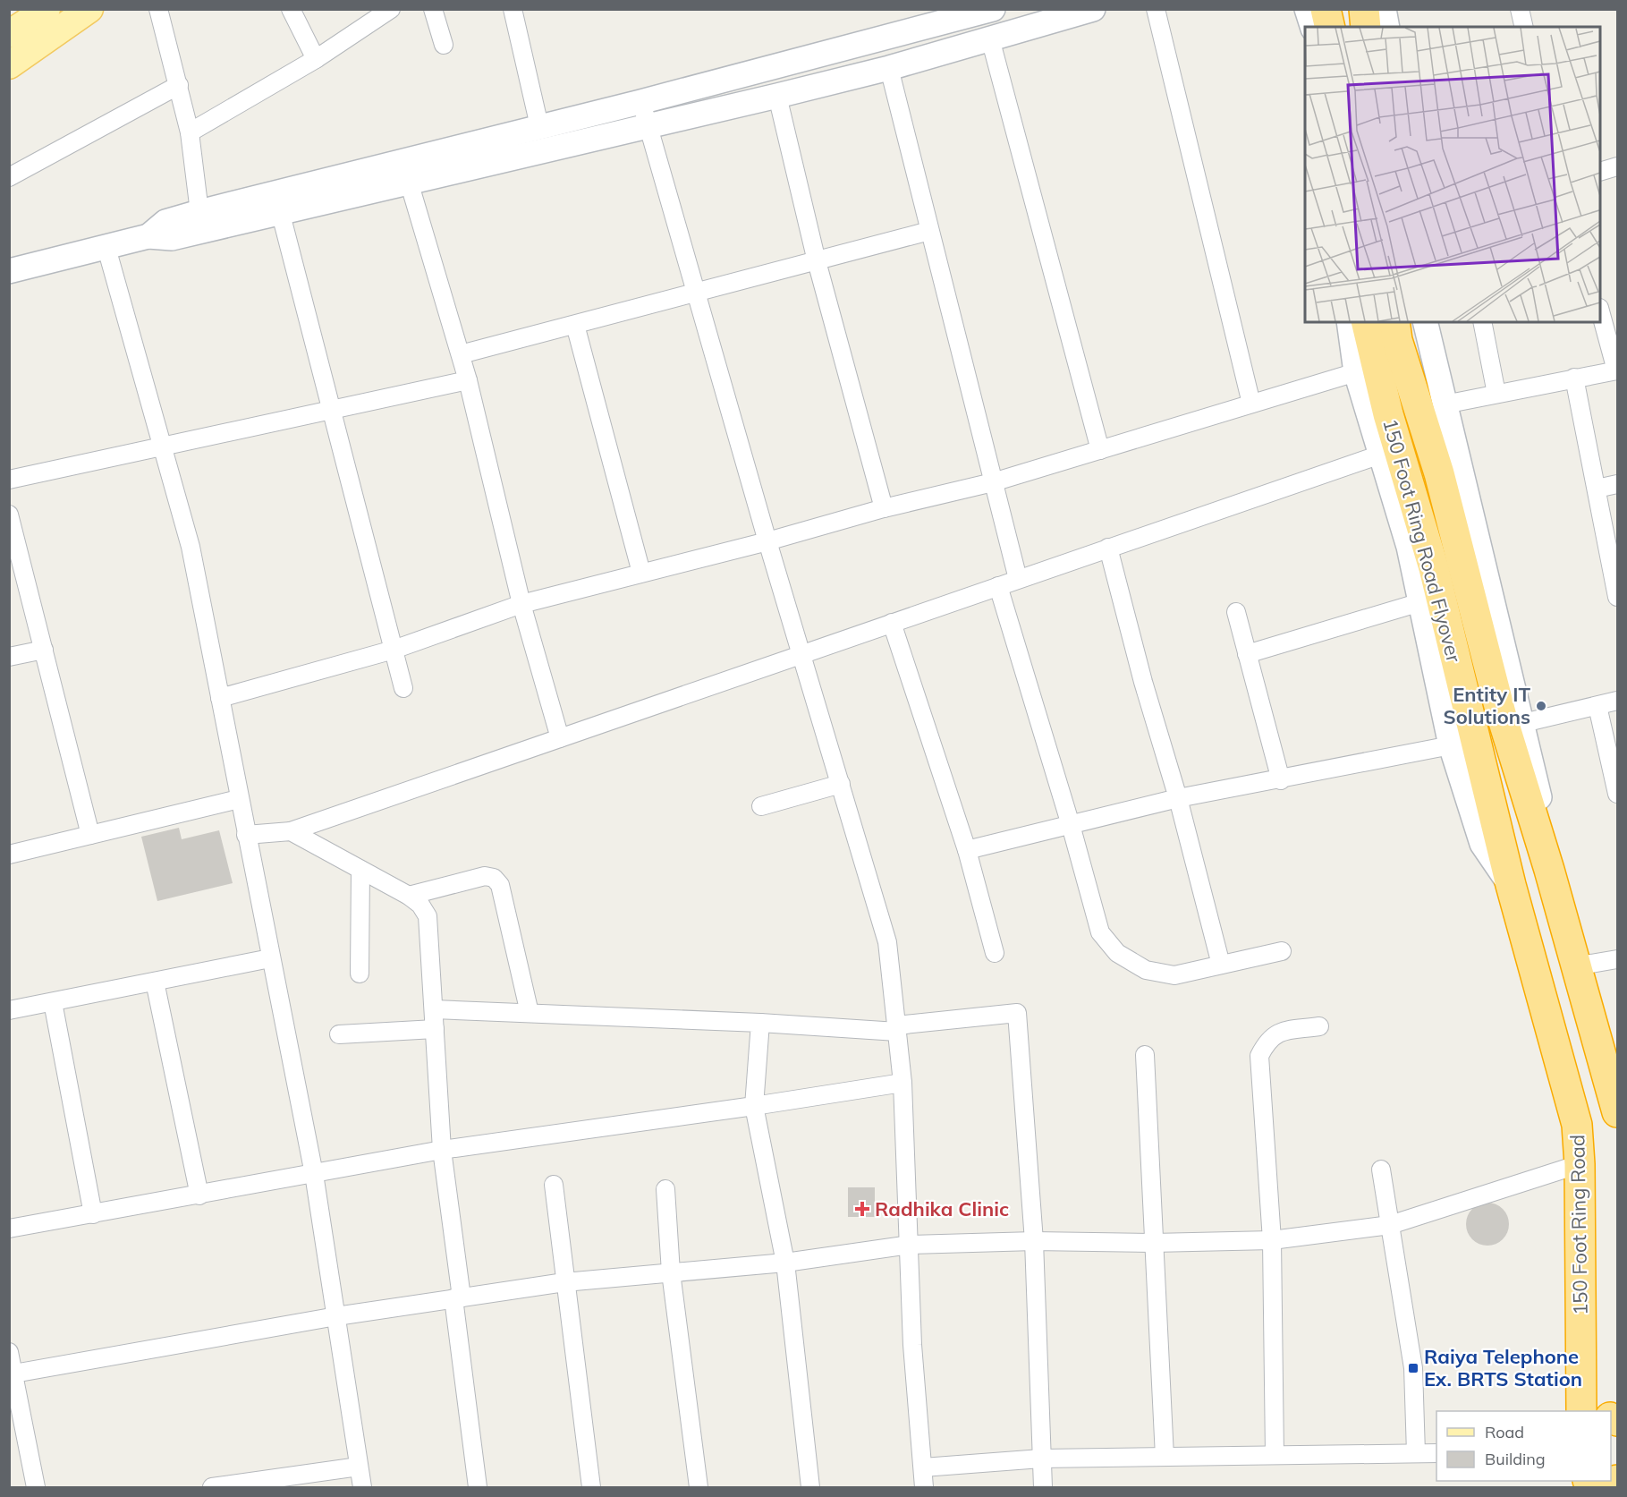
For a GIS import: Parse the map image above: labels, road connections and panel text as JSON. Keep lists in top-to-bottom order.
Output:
{
  "streets": {
    "highway": ["150 Foot Ring Road Flyover", "150 Foot Ring Road"]
  },
  "crossings": [
    ["150 Foot Ring Road Flyover", "150 Foot Ring Road"]
  ],
  "places": {
    "other": ["Entity IT Solutions"],
    "health": ["Radhika Clinic"],
    "transit": ["Raiya Telephone Ex. BRTS Station"]
  },
  "legend": ["Road", "Building"]
}
